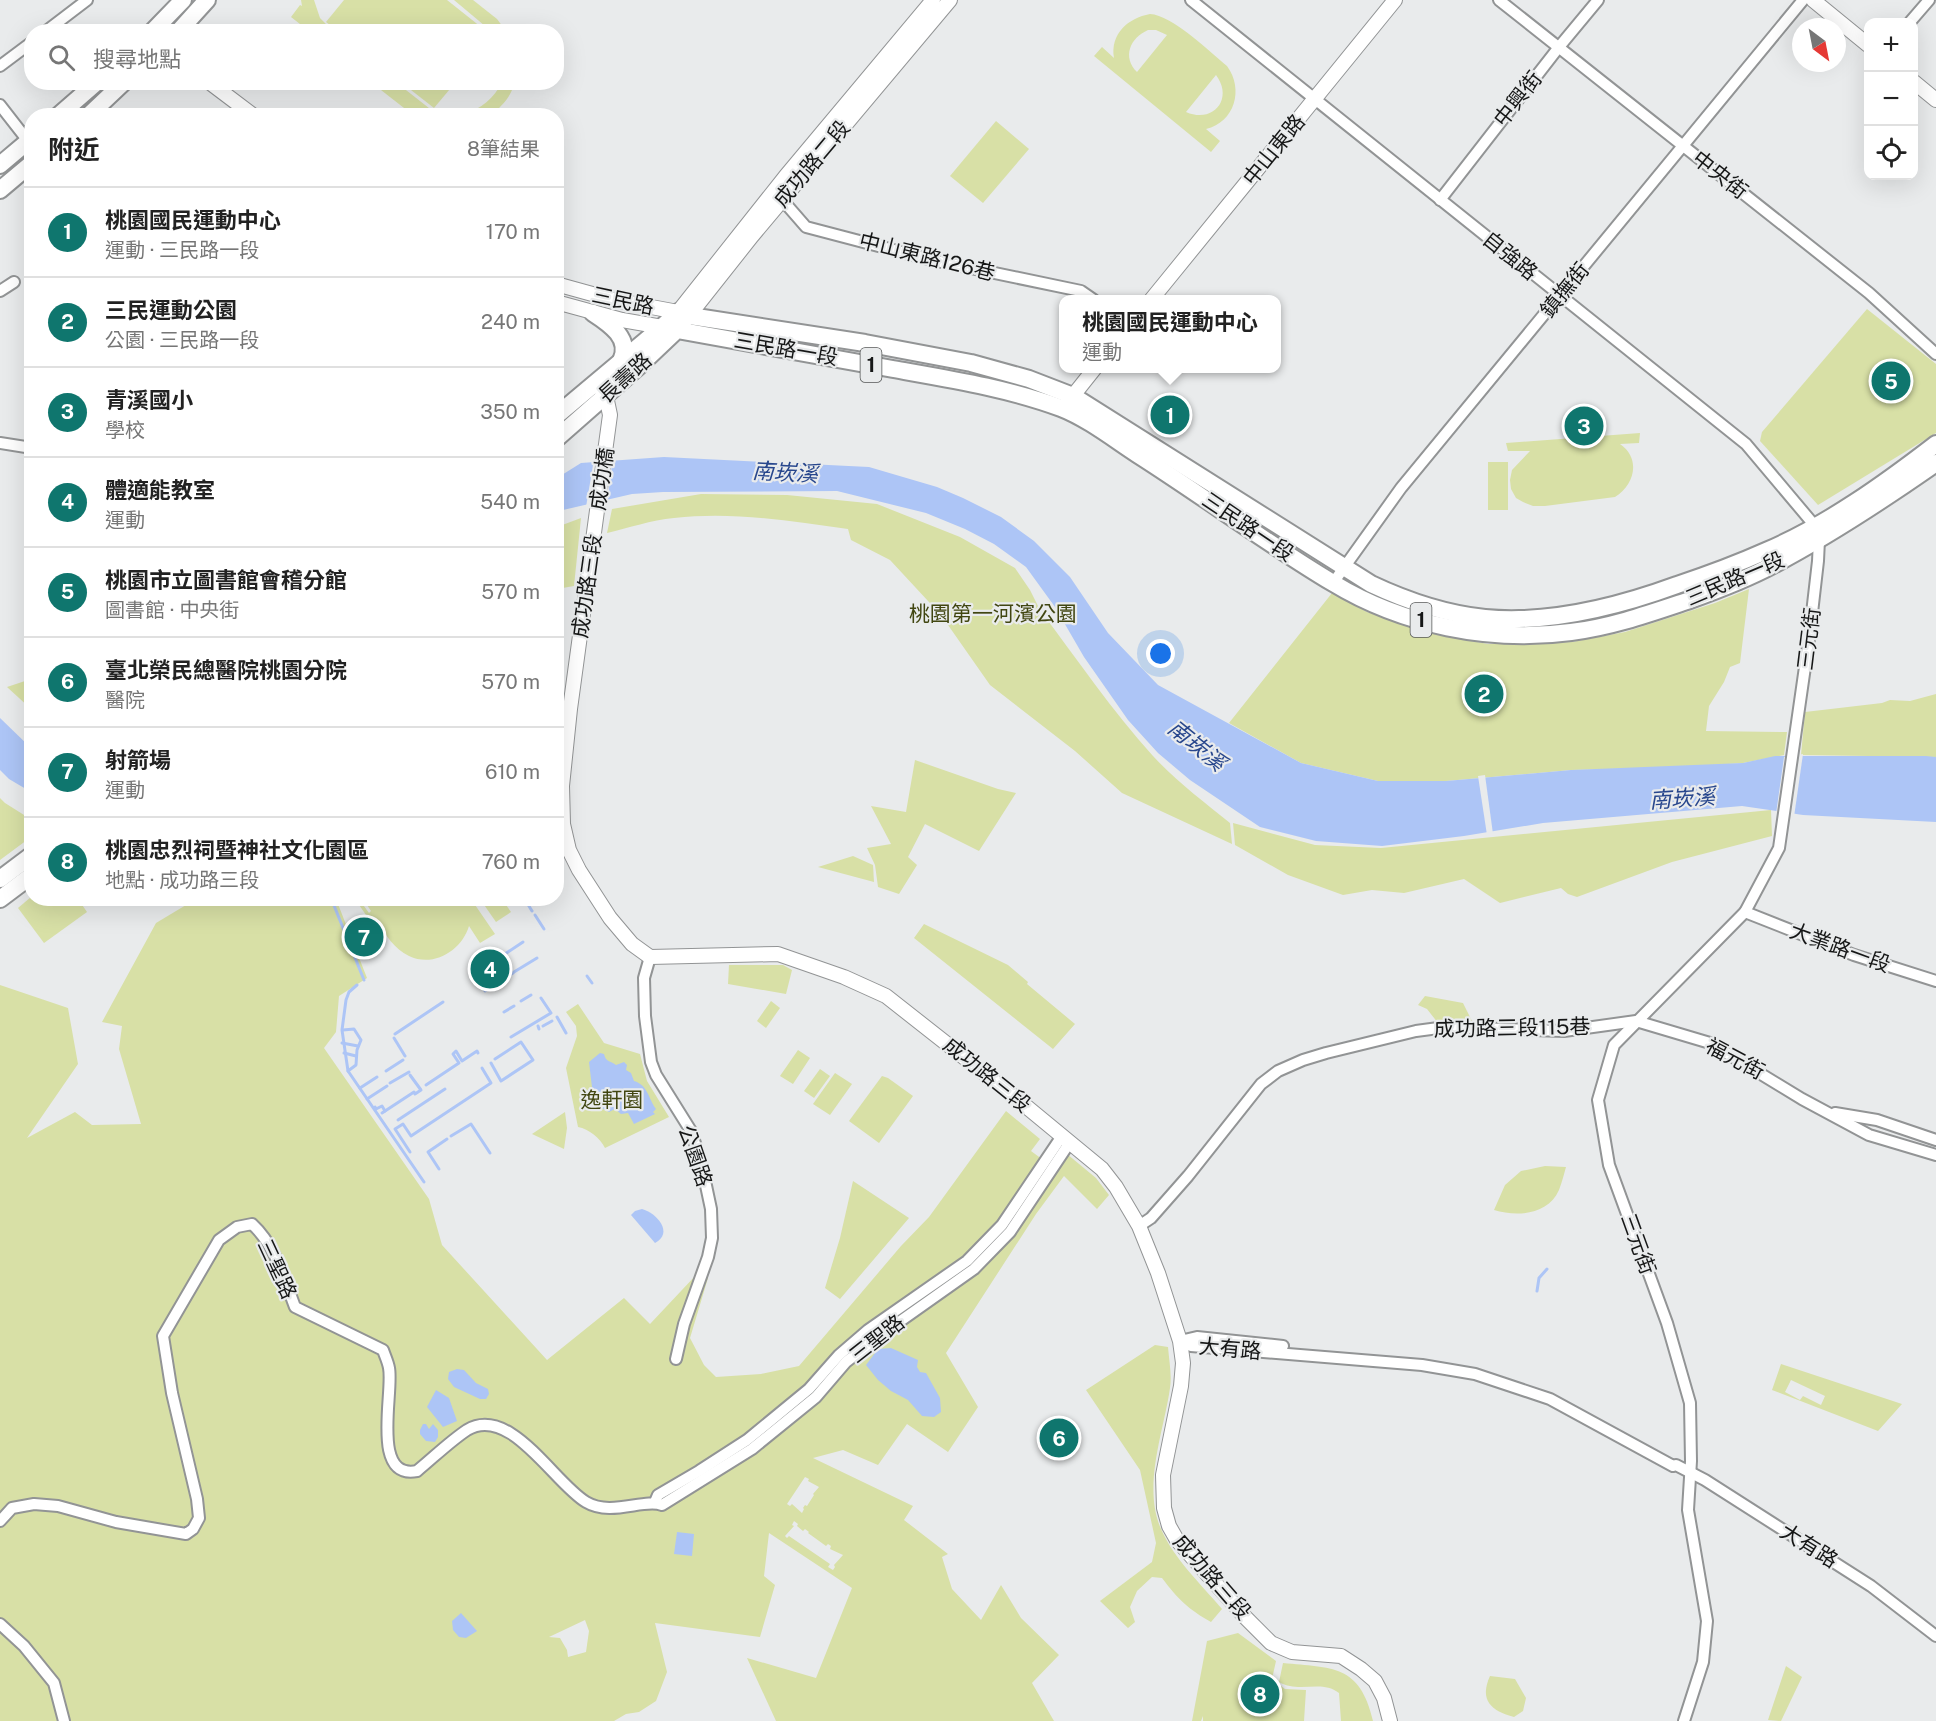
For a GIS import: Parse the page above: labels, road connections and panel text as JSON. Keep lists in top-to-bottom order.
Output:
{
  "streets": {
    "main road": [
      "成功路二段",
      "三民路一段",
      "1",
      "長壽路"
    ],
    "street": [
      "中興街",
      "中山東路",
      "中央街",
      "自強路",
      "中山東路126巷",
      "鎮撫街",
      "三民路",
      "成功橋",
      "成功路三段",
      "三元街",
      "大業路一段",
      "成功路三段115巷",
      "福元街",
      "公園路",
      "三聖路",
      "大有路"
    ]
  },
  "crossings": [
    ["中興街", "中央街"],
    ["中興街", "自強路"],
    ["中山東路", "自強路"],
    ["成功路二段", "中山東路126巷"],
    ["成功路二段", "三民路"],
    ["成功路二段", "三民路一段"],
    ["成功路二段", "長壽路"],
    ["中央街", "鎮撫街"],
    ["自強路", "鎮撫街"],
    ["自強路", "三民路一段"],
    ["自強路", "1"],
    ["自強路", "三元街"],
    ["鎮撫街", "三民路一段"],
    ["三民路", "三民路一段"],
    ["三民路", "長壽路"],
    ["三民路一段", "1"],
    ["三民路一段", "長壽路"],
    ["三民路一段", "三元街"],
    ["1", "三元街"],
    ["長壽路", "成功橋"],
    ["成功橋", "成功路三段"],
    ["成功路三段", "成功路三段115巷"],
    ["成功路三段", "公園路"],
    ["成功路三段", "三聖路"],
    ["成功路三段", "大有路"],
    ["三元街", "大業路一段"],
    ["三元街", "成功路三段115巷"],
    ["三元街", "福元街"],
    ["三元街", "大有路"],
    ["成功路三段115巷", "福元街"]
  ],
  "water": ["南崁溪"],
  "parks": ["桃園第一河濱公園", "逸軒園"],
  "north": "bottom right",
  "page": {
    "map_buttons": ["+", "−"],
    "search": "搜尋地點",
    "heading": ["附近", "8筆結果"],
    "list": [
      {
        "mark": "1",
        "name": "桃園國民運動中心",
        "note": "運動 · 三民路一段",
        "value": "170 m"
      },
      {
        "mark": "2",
        "name": "三民運動公園",
        "note": "公園 · 三民路一段",
        "value": "240 m"
      },
      {
        "mark": "3",
        "name": "青溪國小",
        "note": "學校",
        "value": "350 m"
      },
      {
        "mark": "4",
        "name": "體適能教室",
        "note": "運動",
        "value": "540 m"
      },
      {
        "mark": "5",
        "name": "桃園市立圖書館會稽分館",
        "note": "圖書館 · 中央街",
        "value": "570 m"
      },
      {
        "mark": "6",
        "name": "臺北榮民總醫院桃園分院",
        "note": "醫院",
        "value": "570 m"
      },
      {
        "mark": "7",
        "name": "射箭場",
        "note": "運動",
        "value": "610 m"
      },
      {
        "mark": "8",
        "name": "桃園忠烈祠暨神社文化園區",
        "note": "地點 · 成功路三段",
        "value": "760 m"
      }
    ],
    "popup": ["桃園國民運動中心", "運動"],
    "pins": [
      "5",
      "1",
      "3",
      "2",
      "7",
      "4",
      "6",
      "8"
    ]
  }
}
